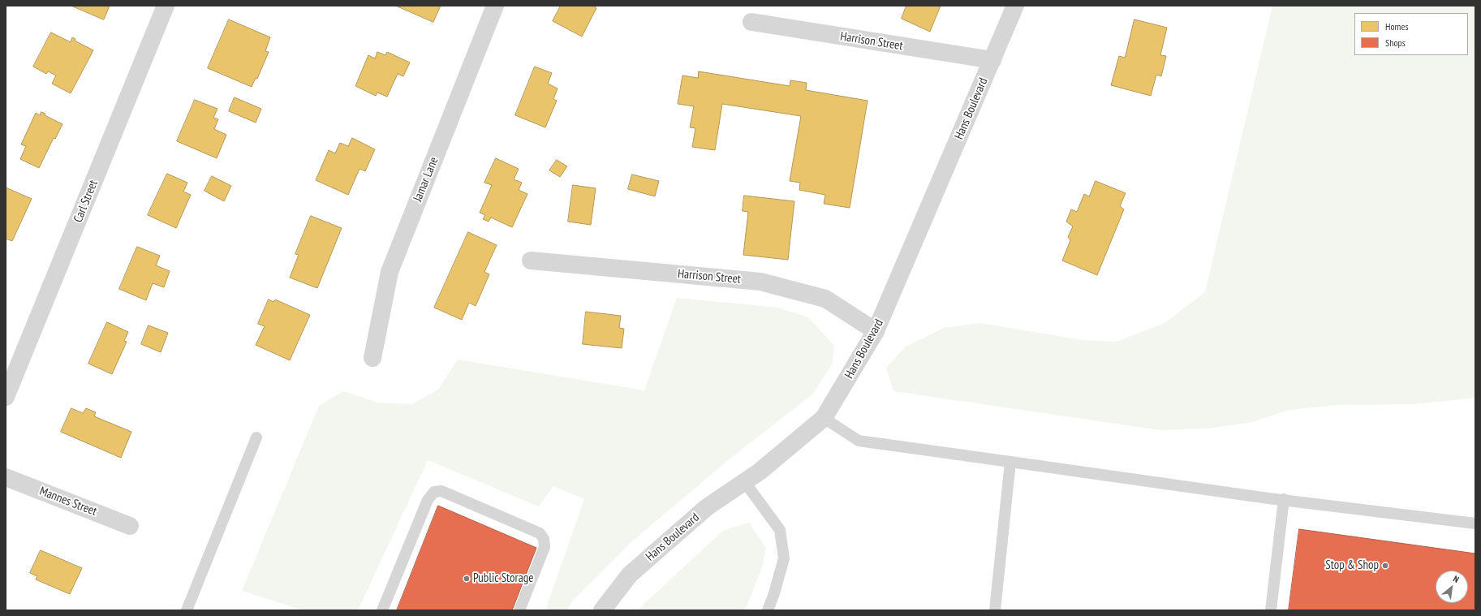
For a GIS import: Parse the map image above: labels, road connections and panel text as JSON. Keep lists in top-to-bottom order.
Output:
{
  "streets": {
    "street": [
      "Harrison Street",
      "Hans Boulevard",
      "Jamar Lane",
      "Carl Street",
      "Mannes Street"
    ]
  },
  "crossings": [
    ["Harrison Street", "Hans Boulevard"]
  ],
  "places": ["Stop & Shop", "Public Storage"],
  "legend": ["Homes", "Shops"],
  "north": "top right"
}
